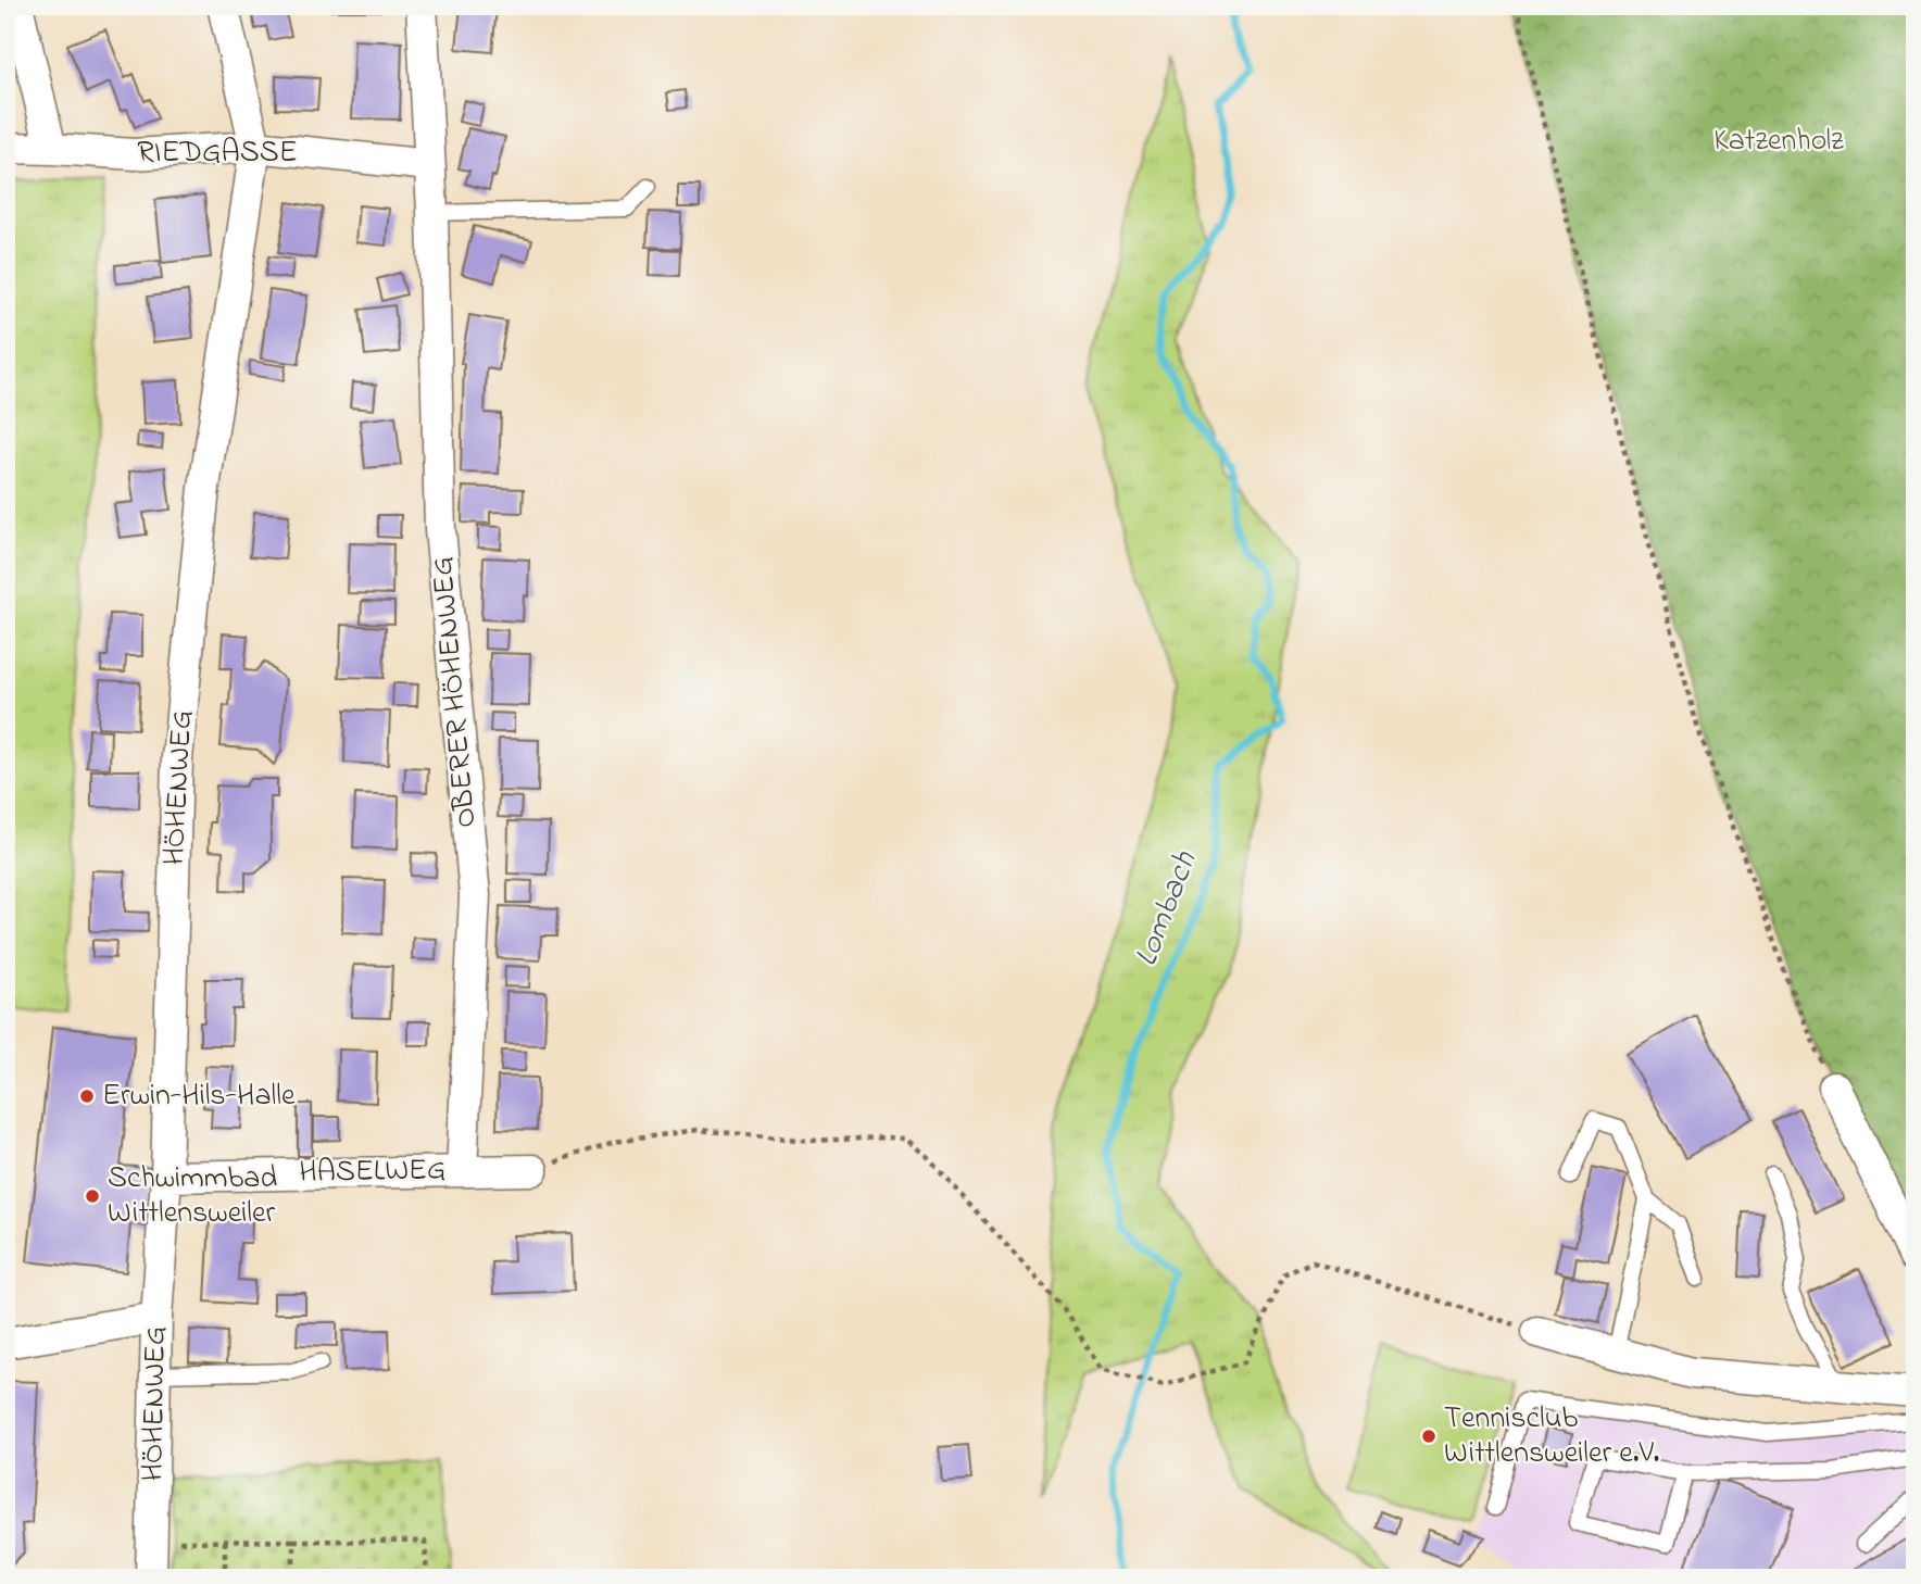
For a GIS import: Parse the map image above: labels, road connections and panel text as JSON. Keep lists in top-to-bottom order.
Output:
{
  "streets": {
    "street": [
      "RIEDGASSE",
      "OBERER HÖHENWEG",
      "HÖHENWEG",
      "HASELWEG"
    ]
  },
  "crossings": [
    ["RIEDGASSE", "OBERER HÖHENWEG"],
    ["RIEDGASSE", "HÖHENWEG"],
    ["OBERER HÖHENWEG", "HASELWEG"],
    ["HÖHENWEG", "HASELWEG"]
  ],
  "water": ["Lombach"],
  "parks": ["Katzenholz"],
  "places": ["Erwin-Hils-Halle", "Schwimmbad Wittlensweiler", "Tennisclub Wittlensweiler e.V."]
}
